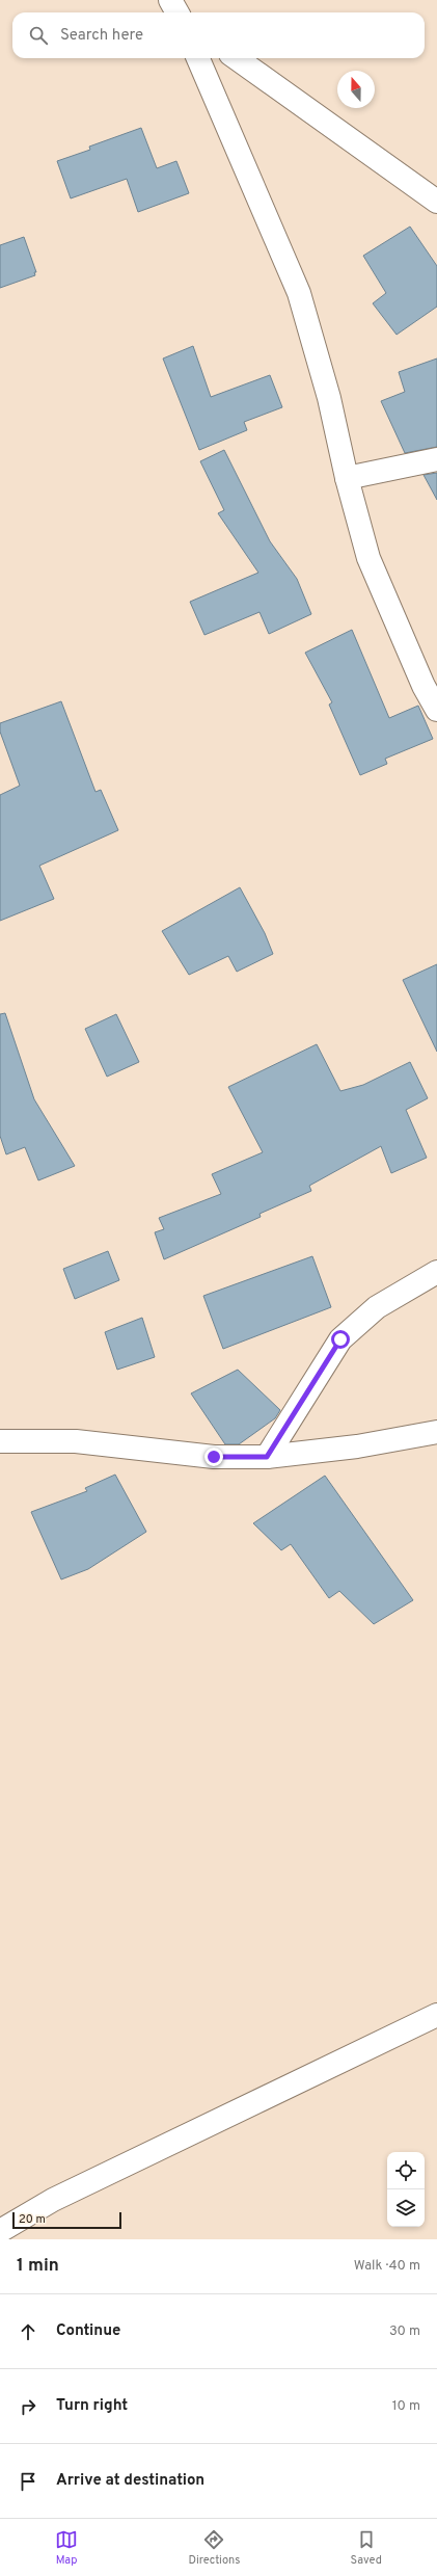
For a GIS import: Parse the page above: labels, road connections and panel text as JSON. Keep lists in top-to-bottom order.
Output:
{
  "scale_bar": "20 m",
  "north": "top",
  "page": {
    "search": "Search here",
    "scale": "20 m",
    "heading": ["1 min", "Walk · 40 m"],
    "list": [
      ["Continue", "30 m"],
      ["Turn right", "10 m"],
      "Arrive at destination"
    ],
    "nav": ["Map", "Directions", "Saved"]
  }
}
